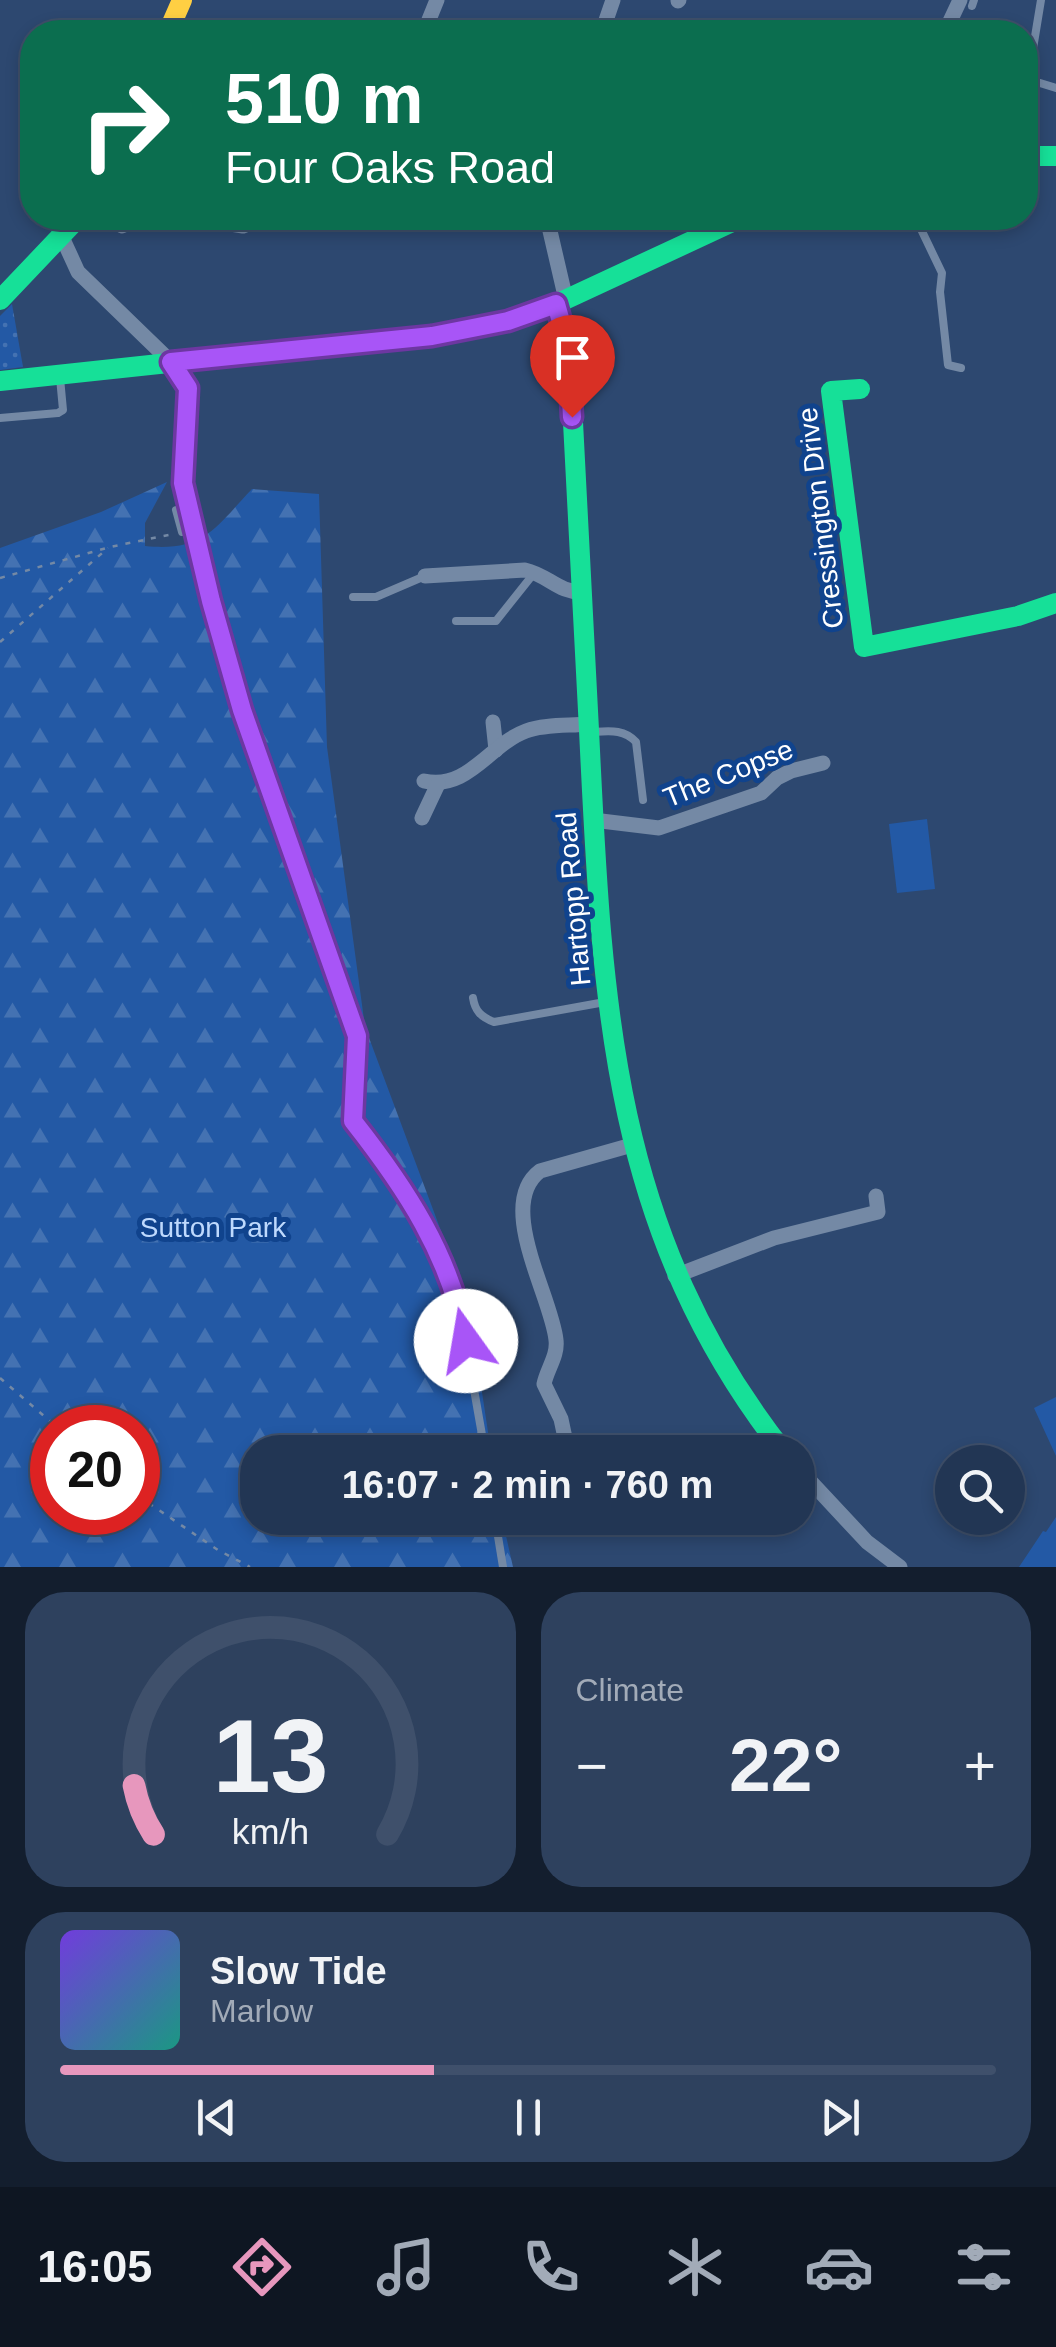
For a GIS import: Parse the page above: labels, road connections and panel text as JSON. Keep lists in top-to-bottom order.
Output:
{
  "streets": {
    "street": ["Cressington Drive", "The Copse", "Hartopp Road"]
  },
  "crossings": [
    ["The Copse", "Hartopp Road"]
  ],
  "parks": ["Sutton Park"],
  "page": {
    "turn": ["510 m", "Four Oaks Road"],
    "limit": "20",
    "trip": "16:07 · 2 min · 760 m",
    "tile": "Climate",
    "heat": ["−", "22°", "+"],
    "song": ["Slow Tide", "Marlow"],
    "tabs": "16:05",
    "gauge": ["13", "km/h"]
  }
}
